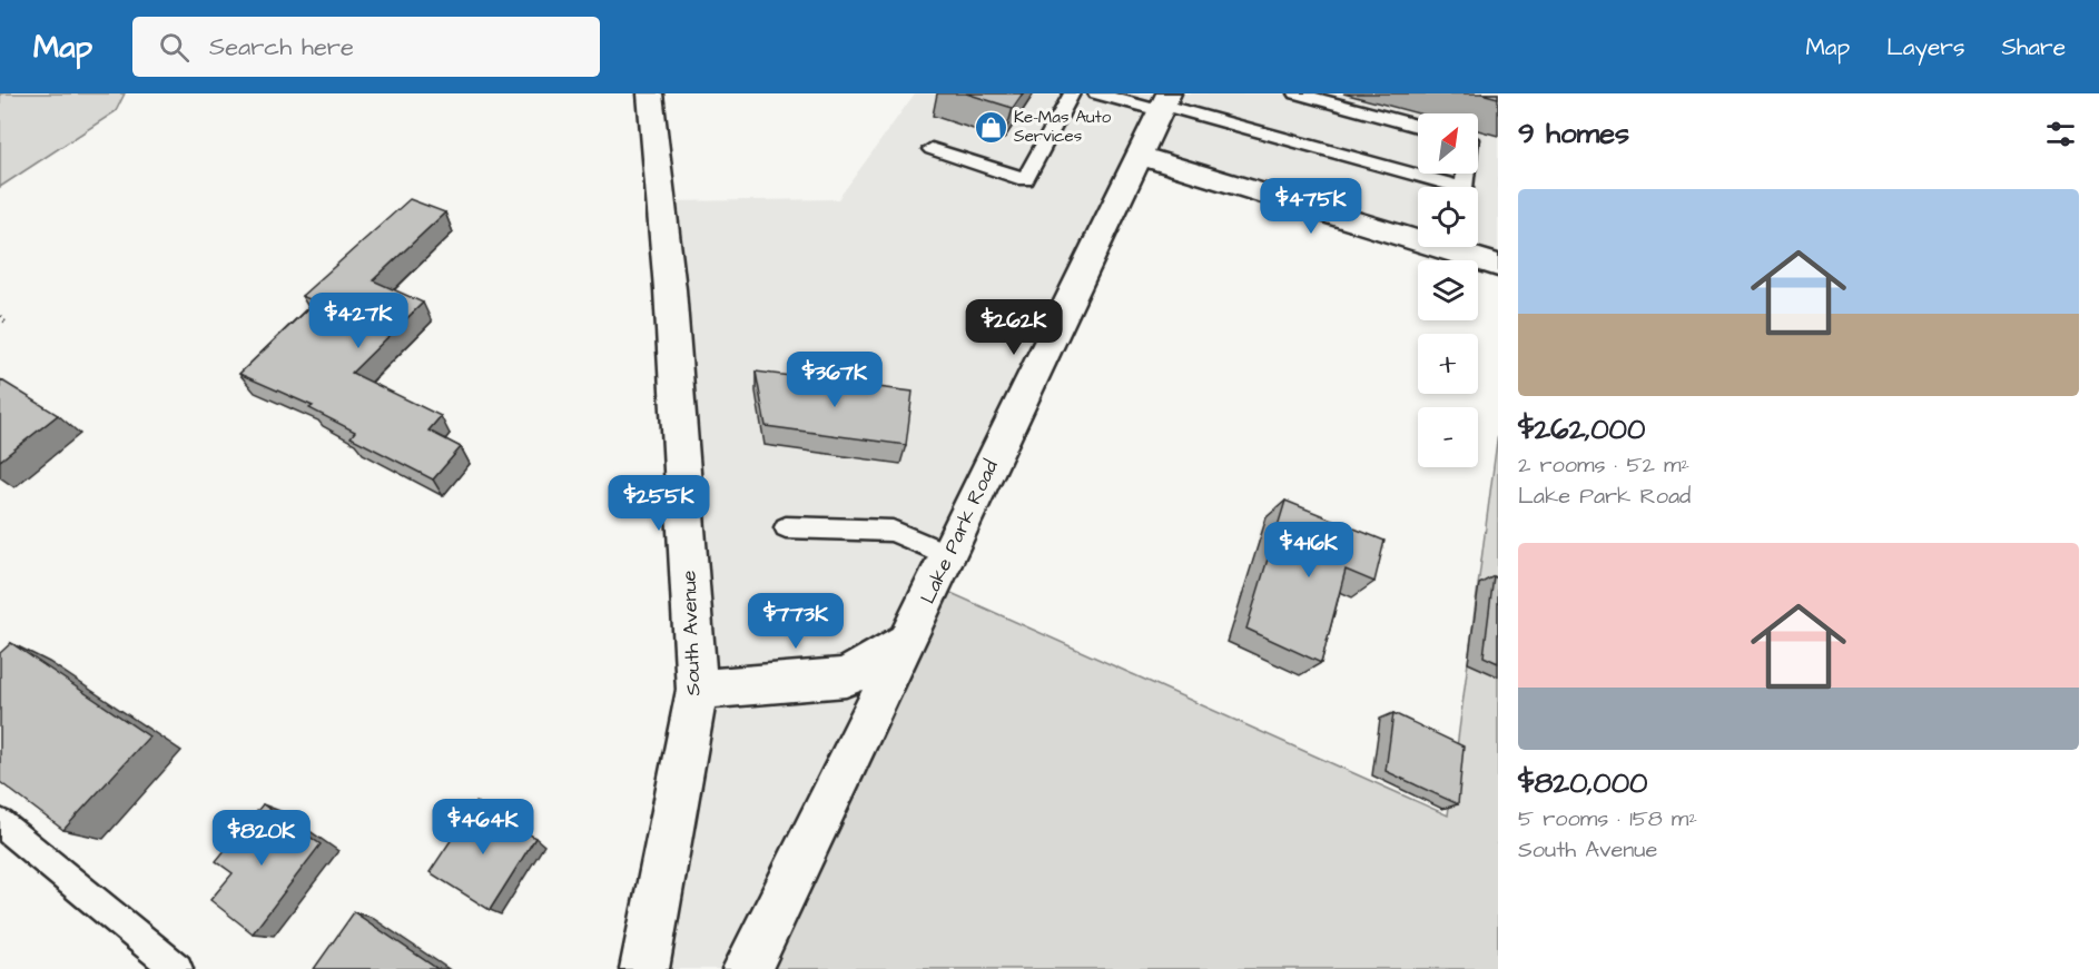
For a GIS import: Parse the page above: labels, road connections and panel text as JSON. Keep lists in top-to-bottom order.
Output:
{
  "streets": {
    "street": ["Lake Park Road", "South Avenue"]
  },
  "places": {
    "shop": ["Ke-Mas Auto Services"]
  },
  "north": "top right",
  "page": {
    "header": "Map",
    "search": "Search here",
    "nav": ["Map", "Layers", "Share"],
    "heading": "9 homes",
    "map_buttons": ["+", "−"],
    "list": [
      {
        "name": "$262,000",
        "note": "2 rooms · 52 m² · Lake Park Road"
      },
      {
        "name": "$820,000",
        "note": "5 rooms · 158 m² · South Avenue"
      }
    ],
    "price": [
      "$475K",
      "$427K",
      "$262K",
      "$367K",
      "$255K",
      "$416K",
      "$773K",
      "$464K",
      "$820K"
    ]
  }
}
